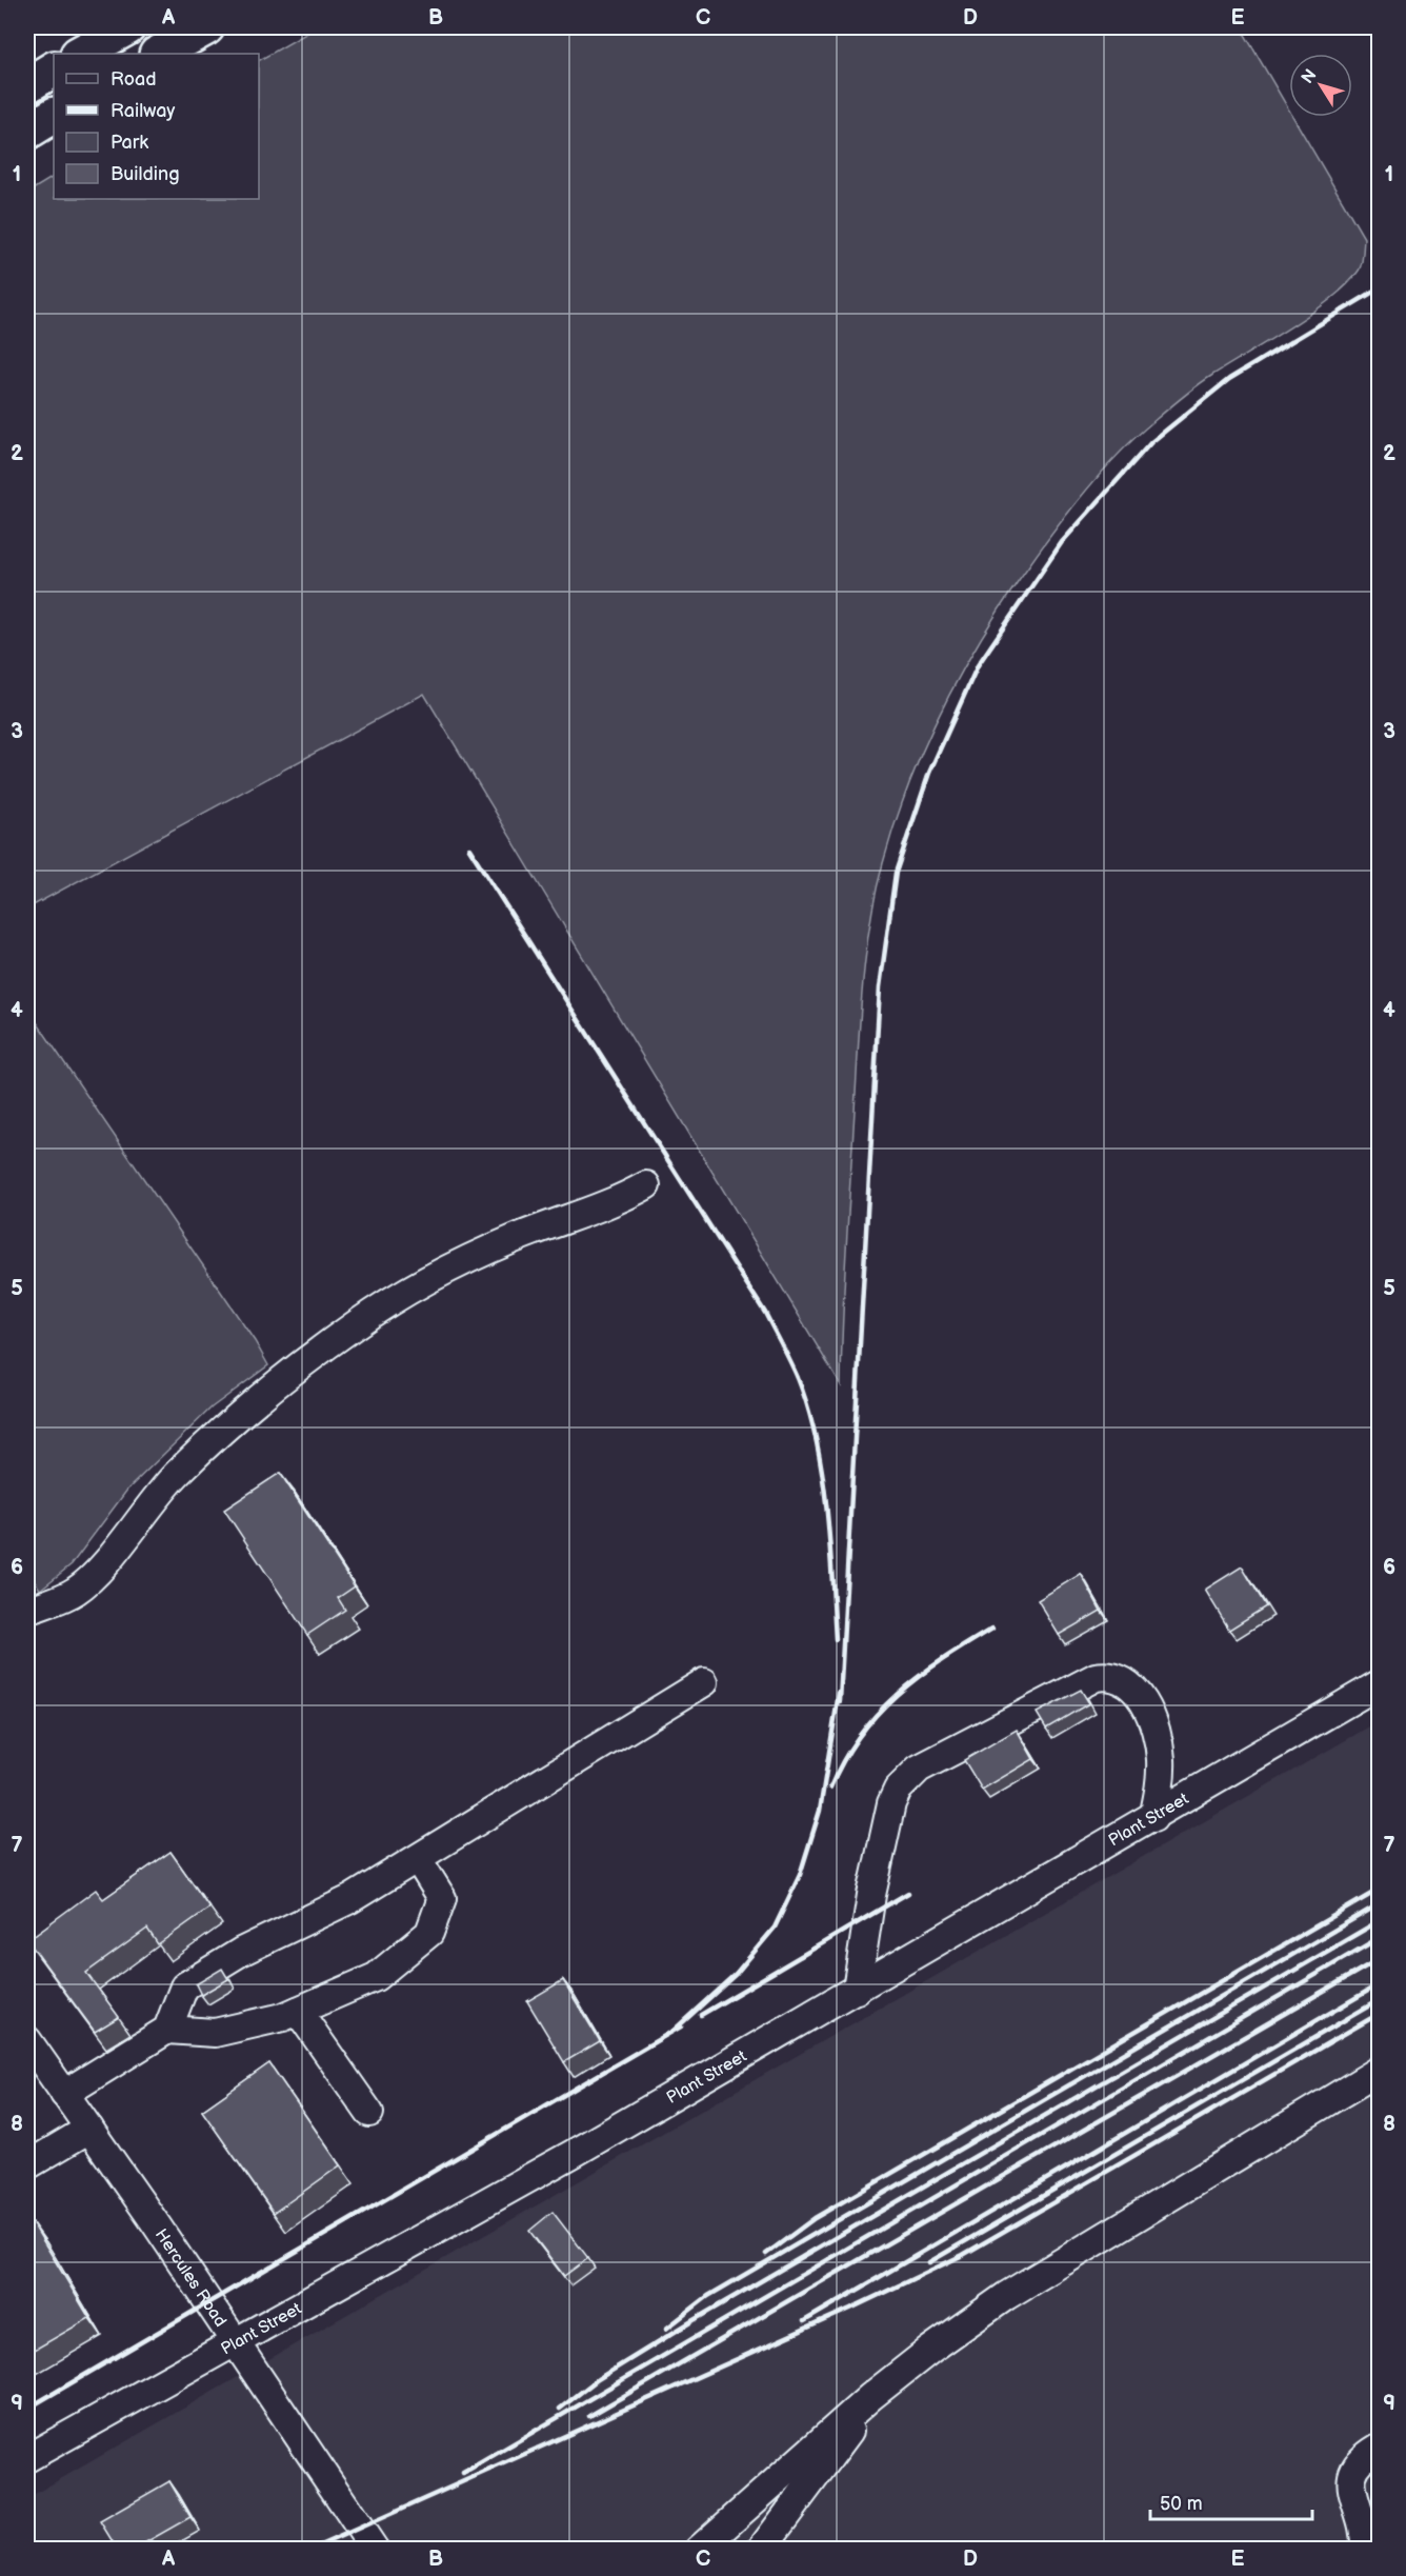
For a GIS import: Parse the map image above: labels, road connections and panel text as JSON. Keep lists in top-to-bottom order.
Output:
{
  "streets": {
    "street": ["Plant Street", "Hercules Road"]
  },
  "crossings": [
    ["Plant Street", "Hercules Road"]
  ],
  "legend": [
    "Road",
    "Railway",
    "Park",
    "Building"
  ],
  "scale_bar": "50 m",
  "north": "top left",
  "grid": {
    "columns": [
      "A",
      "B",
      "C",
      "D",
      "E"
    ],
    "rows": [
      "1",
      "2",
      "3",
      "4",
      "5",
      "6",
      "7",
      "8",
      "9"
    ]
  }
}
